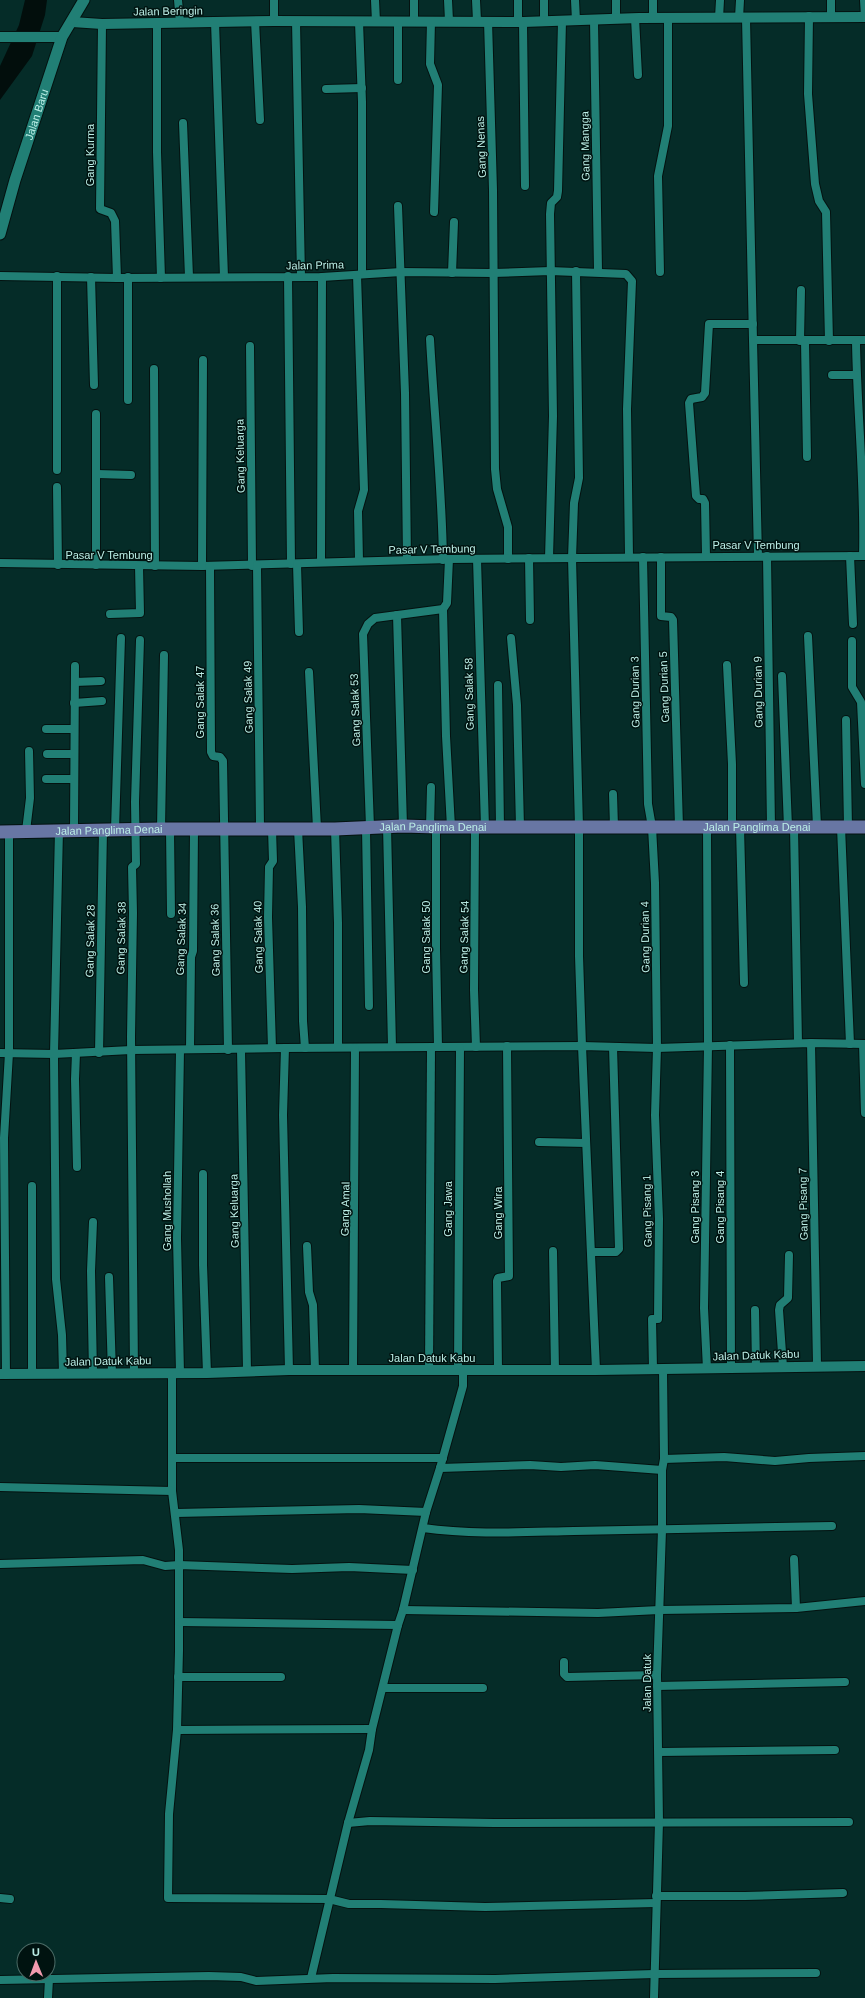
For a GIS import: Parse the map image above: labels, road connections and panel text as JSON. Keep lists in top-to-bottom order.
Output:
{
  "streets": {
    "main road": ["Jalan Baru", "Jalan Panglima Denai"],
    "street": [
      "Jalan Beringin",
      "Gang Mangga",
      "Gang Nenas",
      "Gang Kurma",
      "Jalan Prima",
      "Gang Keluarga",
      "Pasar V Tembung",
      "Gang Durian 5",
      "Gang Durian 3",
      "Gang Durian 9",
      "Gang Salak 58",
      "Gang Salak 49",
      "Gang Salak 47",
      "Gang Salak 53",
      "Gang Salak 40",
      "Gang Salak 50",
      "Gang Salak 54",
      "Gang Durian 4",
      "Gang Salak 38",
      "Gang Salak 34",
      "Gang Salak 36",
      "Gang Salak 28",
      "Gang Pisang 7",
      "Gang Pisang 3",
      "Gang Pisang 4",
      "Gang Amal",
      "Gang Jawa",
      "Gang Mushollah",
      "Gang Pisang 1",
      "Gang Wira",
      "Jalan Datuk Kabu",
      "Jalan Datuk"
    ]
  },
  "crossings": [
    ["Jalan Beringin", "Jalan Baru"],
    ["Jalan Beringin", "Gang Mangga"],
    ["Jalan Beringin", "Gang Nenas"],
    ["Jalan Beringin", "Gang Kurma"],
    ["Jalan Beringin", "Gang Durian 9"],
    ["Gang Mangga", "Jalan Prima"],
    ["Gang Nenas", "Jalan Prima"],
    ["Gang Nenas", "Pasar V Tembung"],
    ["Gang Kurma", "Jalan Prima"],
    ["Jalan Prima", "Pasar V Tembung"],
    ["Gang Keluarga", "Pasar V Tembung"],
    ["Gang Keluarga", "Gang Salak 49"],
    ["Gang Keluarga", "Jalan Datuk Kabu"],
    ["Pasar V Tembung", "Gang Durian 5"],
    ["Pasar V Tembung", "Gang Durian 3"],
    ["Pasar V Tembung", "Gang Durian 9"],
    ["Pasar V Tembung", "Gang Salak 58"],
    ["Pasar V Tembung", "Gang Salak 49"],
    ["Pasar V Tembung", "Gang Salak 47"],
    ["Gang Durian 5", "Jalan Panglima Denai"],
    ["Gang Durian 3", "Jalan Panglima Denai"],
    ["Gang Durian 3", "Gang Durian 4"],
    ["Gang Durian 9", "Jalan Panglima Denai"],
    ["Gang Salak 58", "Jalan Panglima Denai"],
    ["Gang Salak 58", "Gang Salak 54"],
    ["Gang Salak 49", "Jalan Panglima Denai"],
    ["Gang Salak 49", "Gang Salak 40"],
    ["Gang Salak 47", "Jalan Panglima Denai"],
    ["Gang Salak 47", "Gang Salak 36"],
    ["Gang Salak 53", "Jalan Panglima Denai"],
    ["Jalan Panglima Denai", "Gang Salak 40"],
    ["Jalan Panglima Denai", "Gang Salak 50"],
    ["Jalan Panglima Denai", "Gang Salak 54"],
    ["Jalan Panglima Denai", "Gang Durian 4"],
    ["Jalan Panglima Denai", "Gang Salak 38"],
    ["Jalan Panglima Denai", "Gang Salak 34"],
    ["Jalan Panglima Denai", "Gang Salak 36"],
    ["Jalan Panglima Denai", "Gang Salak 28"],
    ["Jalan Panglima Denai", "Gang Pisang 3"],
    ["Gang Salak 50", "Jalan Datuk Kabu"],
    ["Gang Durian 4", "Gang Pisang 1"],
    ["Gang Salak 38", "Jalan Datuk Kabu"],
    ["Gang Pisang 7", "Jalan Datuk Kabu"],
    ["Gang Pisang 3", "Jalan Datuk Kabu"],
    ["Gang Pisang 4", "Jalan Datuk Kabu"],
    ["Gang Amal", "Jalan Datuk Kabu"],
    ["Gang Jawa", "Gang Mushollah"],
    ["Gang Jawa", "Jalan Datuk Kabu"],
    ["Gang Mushollah", "Jalan Datuk Kabu"],
    ["Gang Pisang 1", "Jalan Datuk Kabu"],
    ["Gang Pisang 1", "Jalan Datuk"],
    ["Gang Wira", "Jalan Datuk Kabu"],
    ["Jalan Datuk Kabu", "Jalan Datuk"]
  ],
  "north": "top"
}
